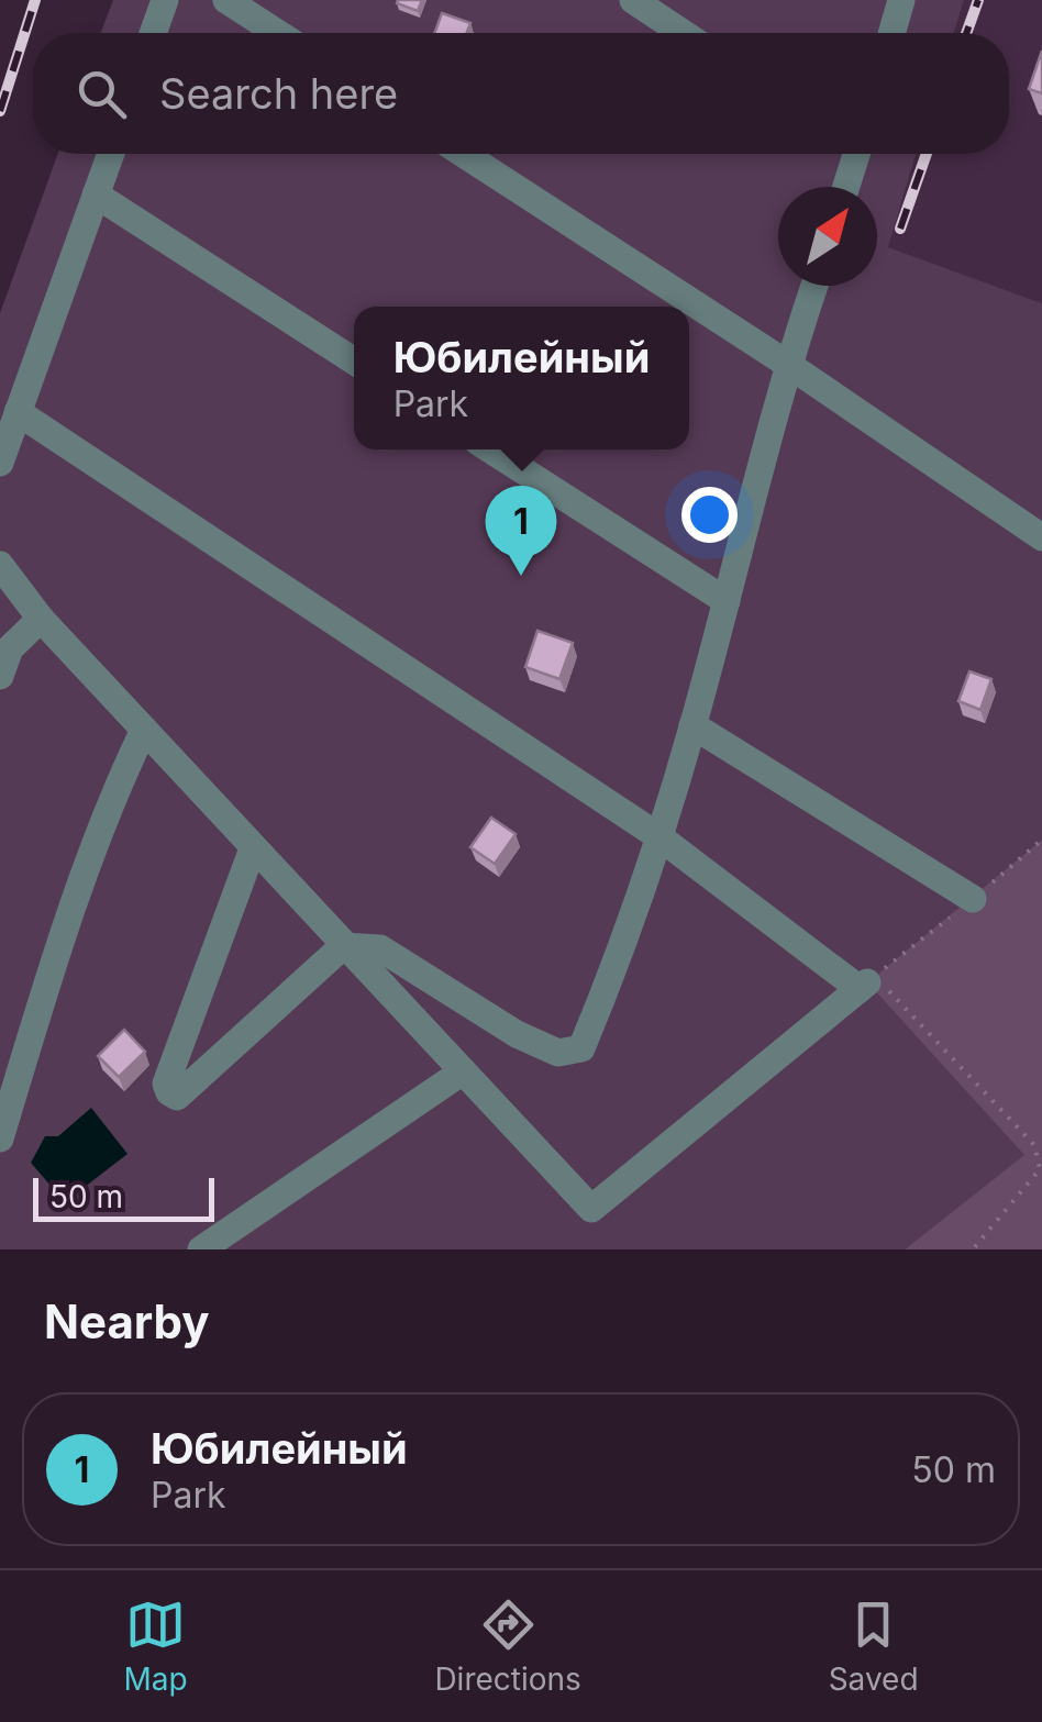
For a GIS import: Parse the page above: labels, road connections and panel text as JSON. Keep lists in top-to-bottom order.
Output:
{
  "scale_bar": "50 m",
  "north": "top right",
  "page": {
    "search": "Search here",
    "popup": ["Юбилейный", "Park"],
    "pins": "1",
    "scale": "50 m",
    "heading": "Nearby",
    "list": [
      {
        "mark": "1",
        "name": "Юбилейный",
        "note": "Park",
        "value": "50 m"
      }
    ],
    "nav": ["Map", "Directions", "Saved"]
  }
}
